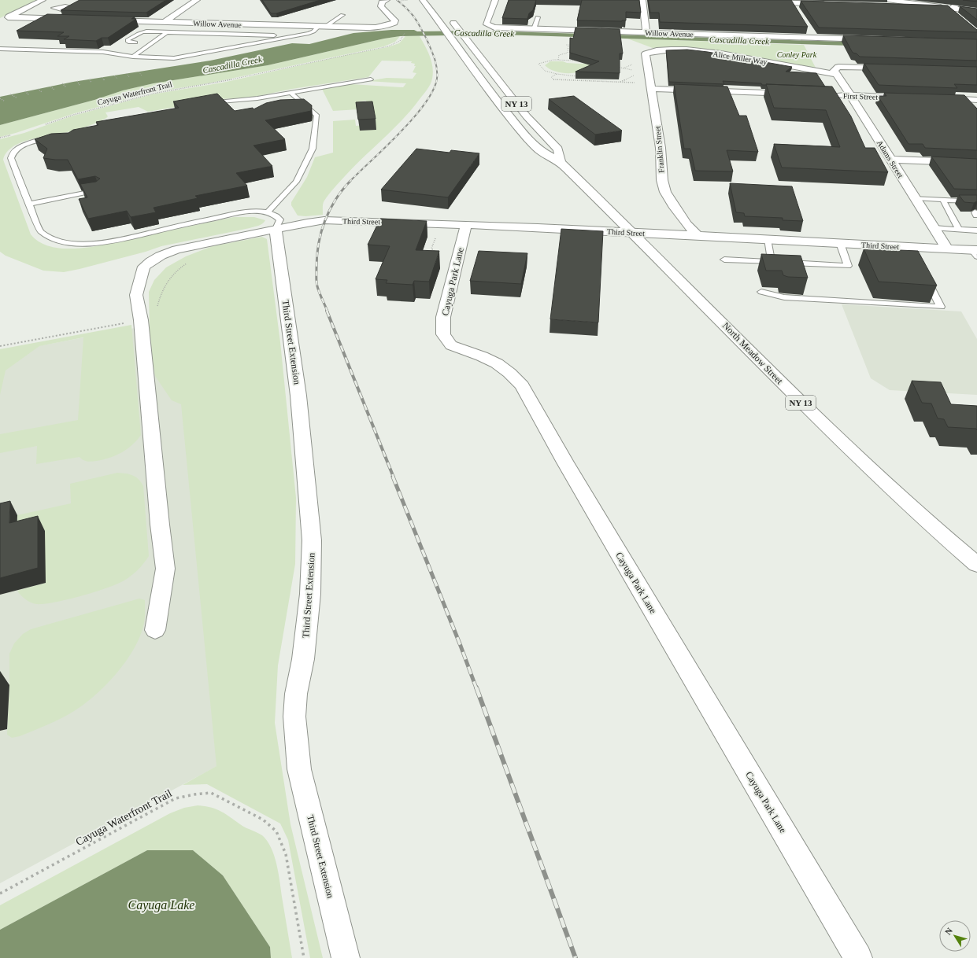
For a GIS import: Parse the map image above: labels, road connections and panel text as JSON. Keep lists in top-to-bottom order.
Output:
{
  "streets": {
    "main road": [
      "Willow Avenue",
      "Alice Miller Way",
      "First Street",
      "NY 13",
      "Franklin Street",
      "Adams Street",
      "Third Street",
      "Cayuga Park Lane",
      "Third Street Extension",
      "North Meadow Street"
    ],
    "path": ["Cayuga Waterfront Trail"]
  },
  "crossings": [
    ["Alice Miller Way", "Franklin Street"],
    ["Alice Miller Way", "Adams Street"],
    ["First Street", "Adams Street"],
    ["Franklin Street", "Third Street"],
    ["Adams Street", "Third Street"],
    ["Third Street", "Cayuga Park Lane"],
    ["Third Street", "Third Street Extension"],
    ["Third Street", "North Meadow Street"]
  ],
  "water": ["Cascadilla Creek", "Cayuga Lake"],
  "parks": ["Conley Park"],
  "north": "top left"
}
